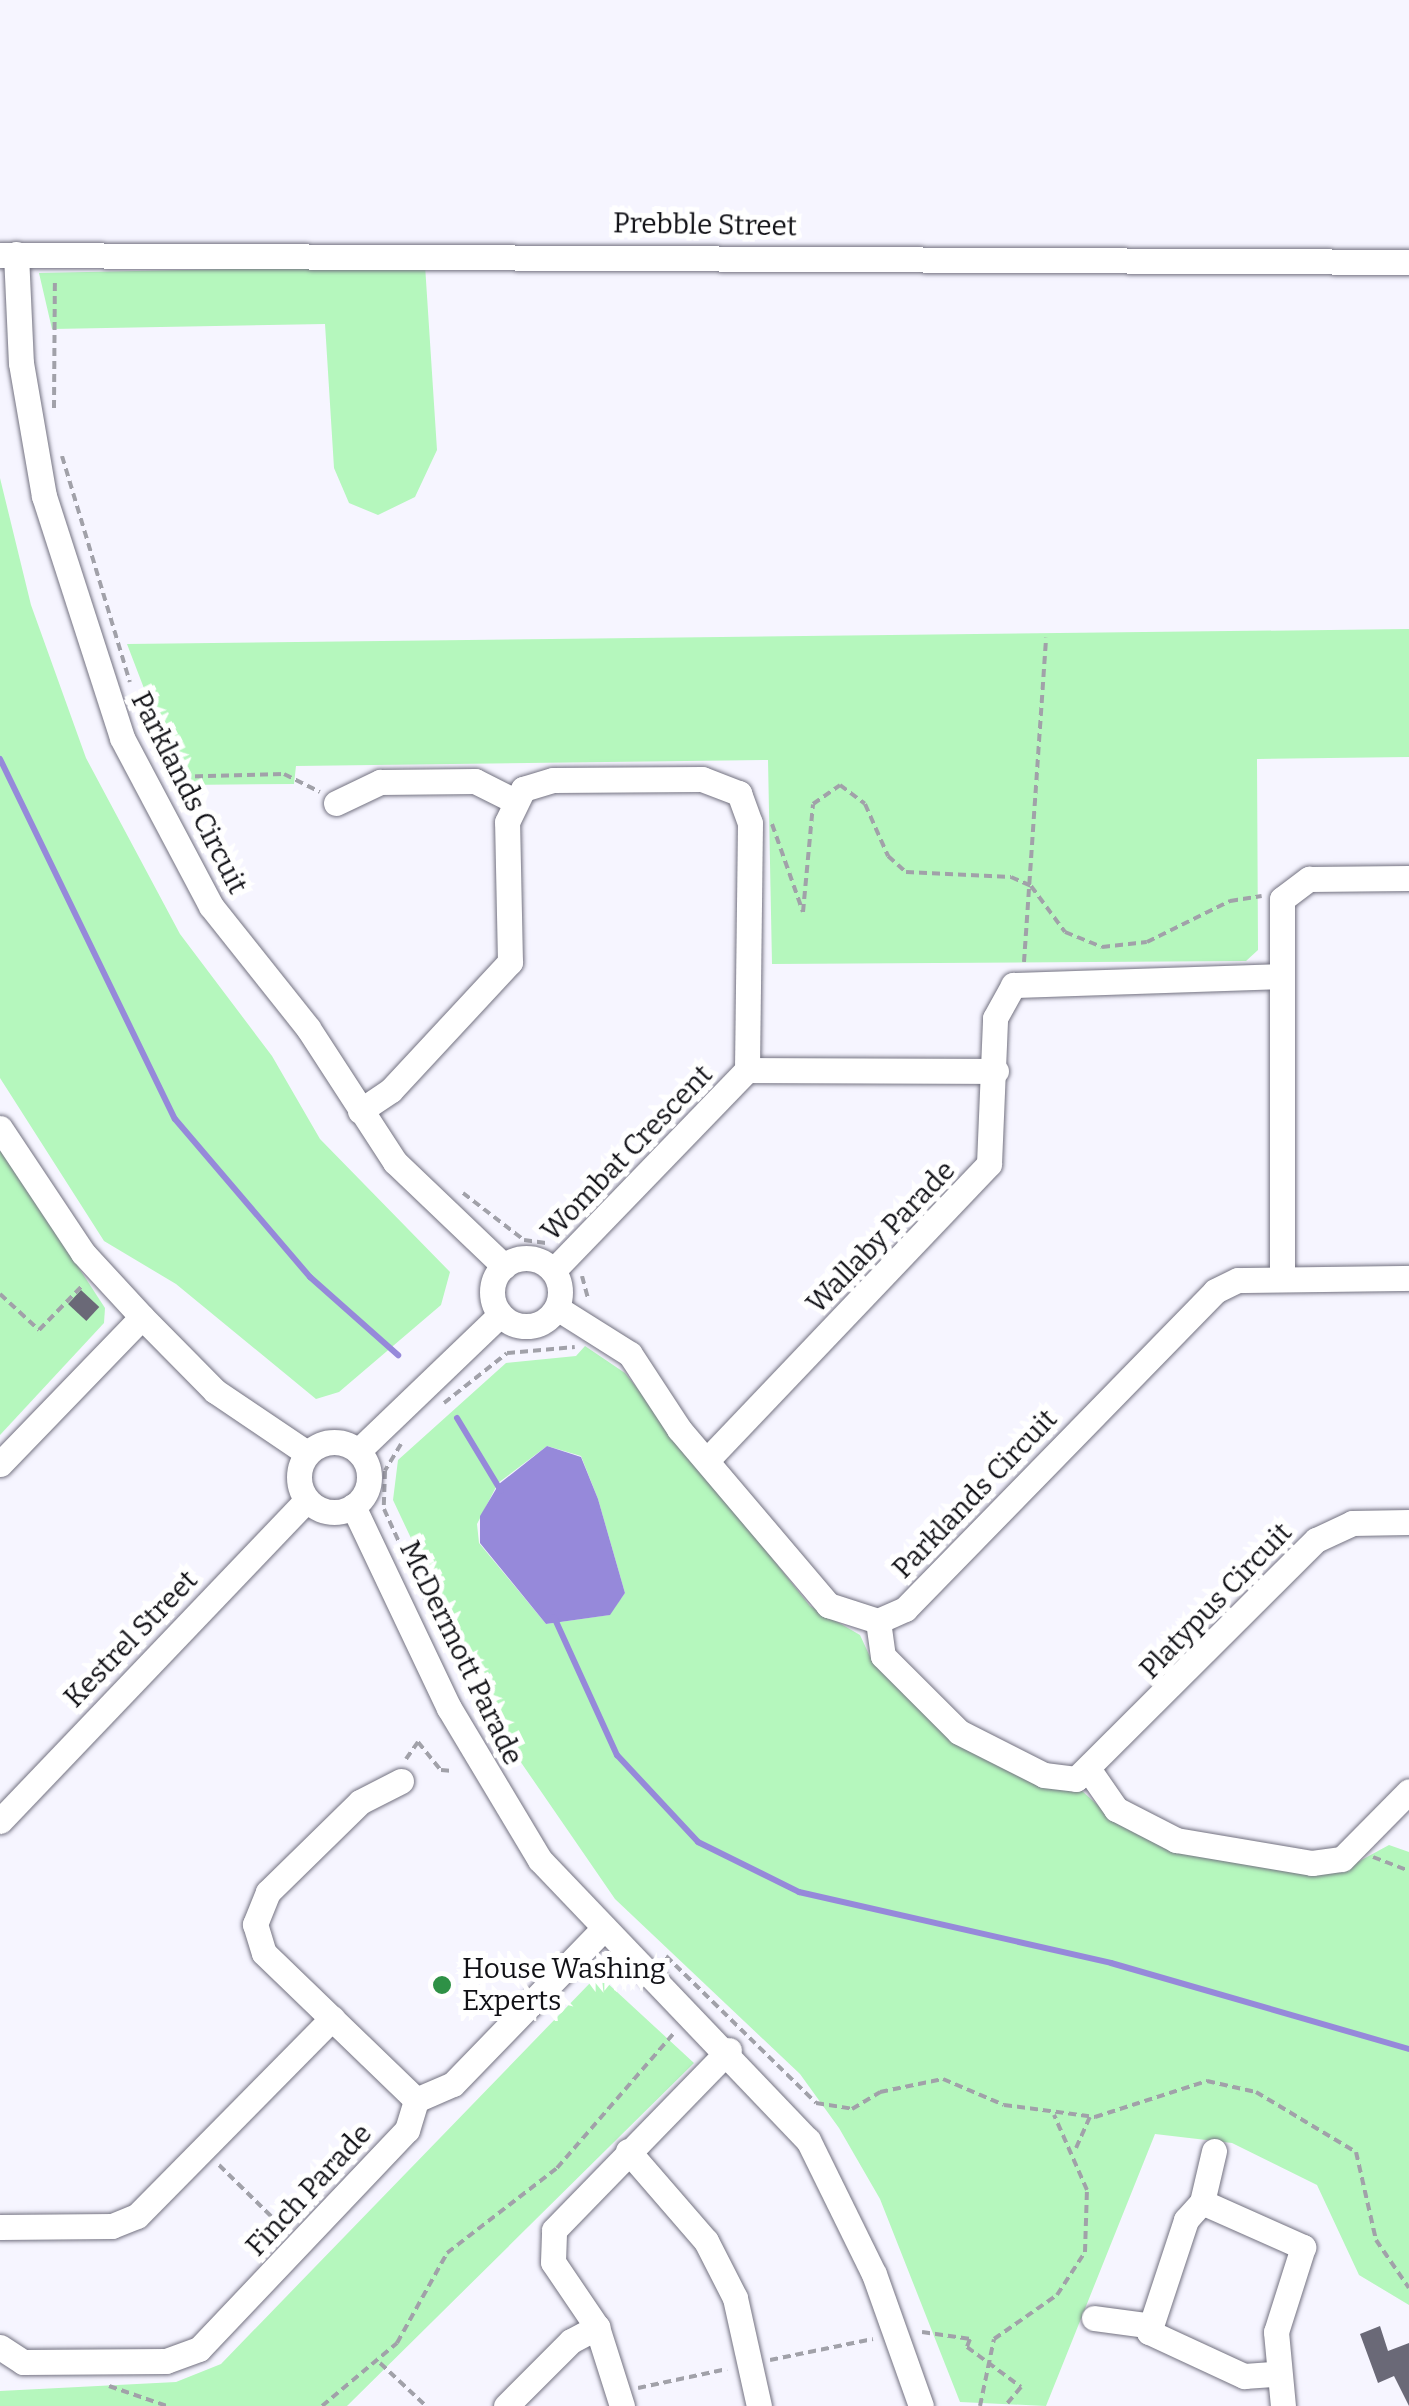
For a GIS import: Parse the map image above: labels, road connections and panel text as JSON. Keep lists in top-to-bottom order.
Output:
{
  "streets": {
    "street": [
      "Prebble Street",
      "Parklands Circuit",
      "Wombat Crescent",
      "Wallaby Parade",
      "Platypus Circuit",
      "Kestrel Street",
      "McDermott Parade",
      "Finch Parade"
    ]
  },
  "crossings": [
    ["Prebble Street", "Parklands Circuit"],
    ["Parklands Circuit", "Wombat Crescent"],
    ["Kestrel Street", "McDermott Parade"]
  ],
  "places": ["House Washing Experts"]
}
